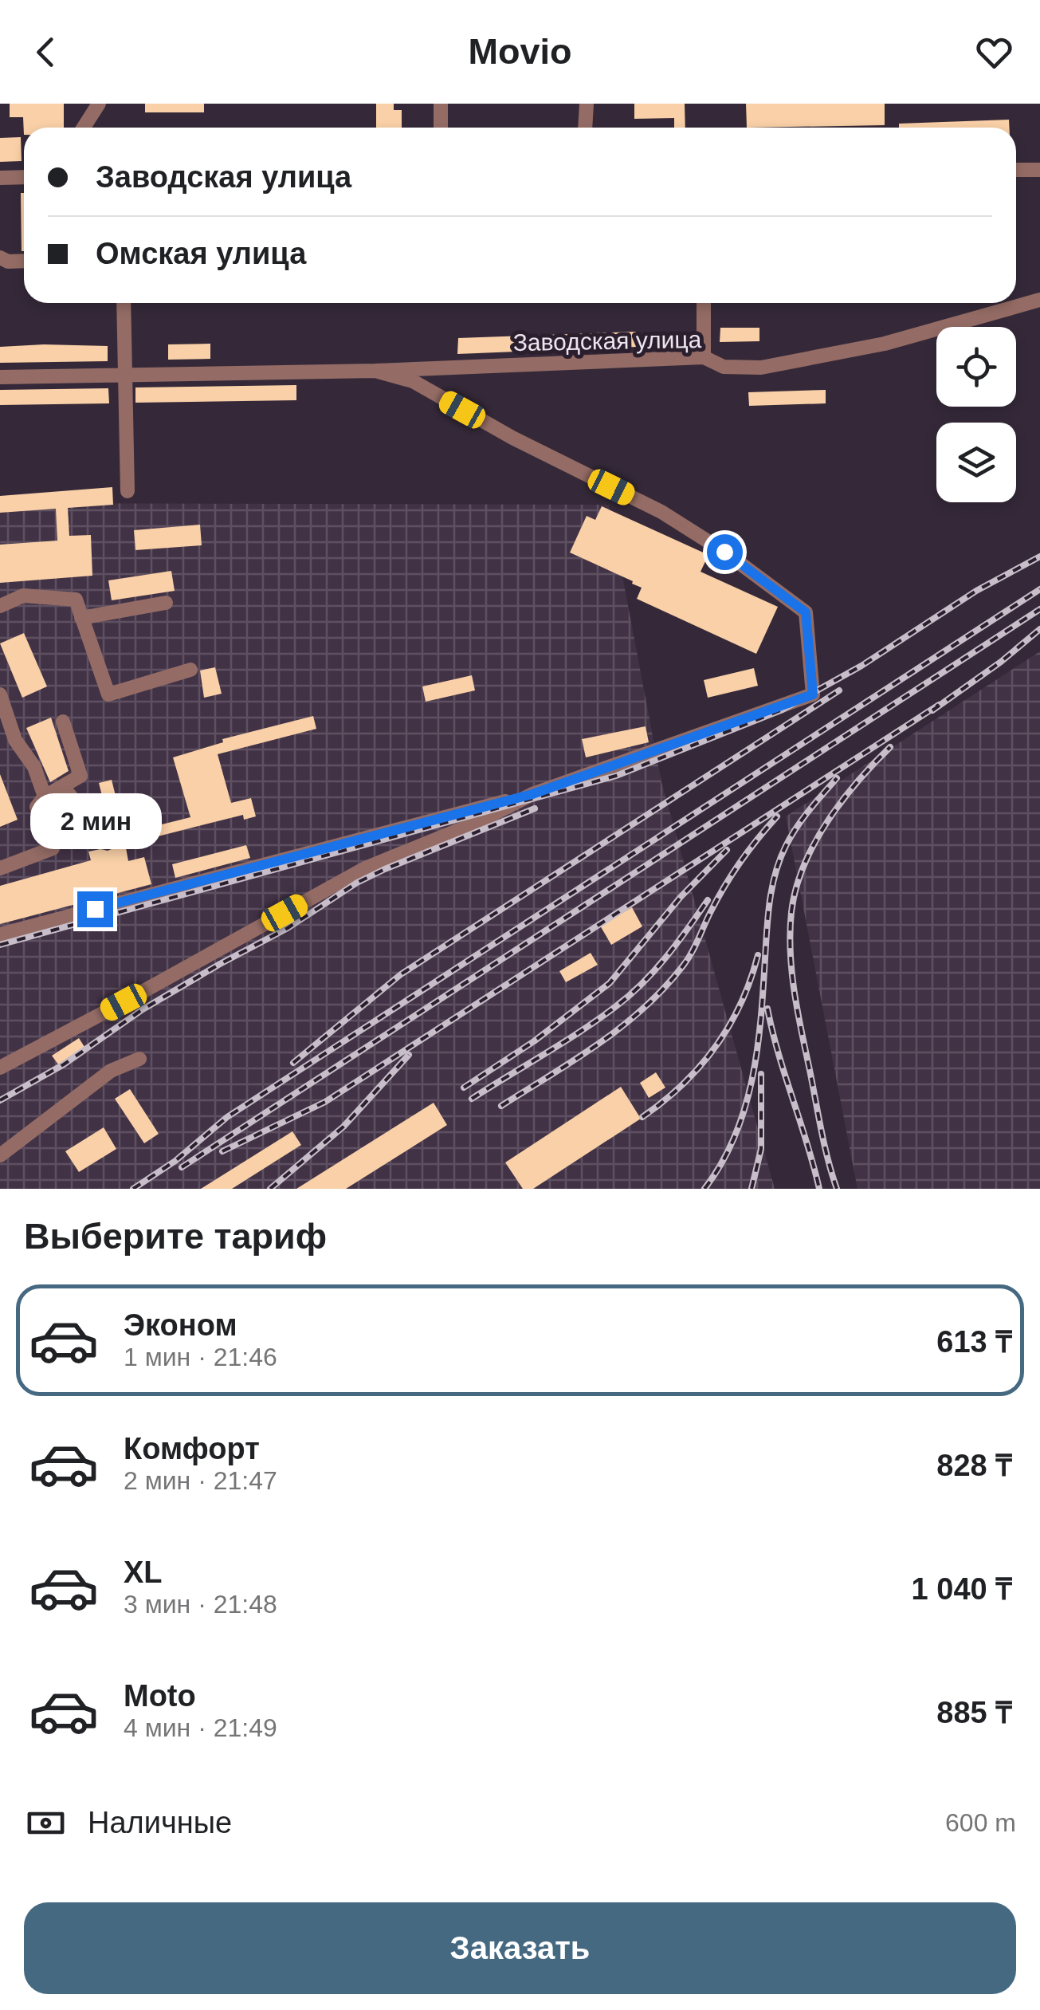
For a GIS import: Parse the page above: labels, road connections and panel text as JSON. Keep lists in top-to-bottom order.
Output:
{
  "streets": {
    "street": ["Заводская улица"]
  },
  "page": {
    "header": "Movio",
    "banner": ["Заводская улица", "Омская улица"],
    "bubble": "2 мин",
    "heading": "Выберите тариф",
    "list": [
      {
        "name": "Эконом",
        "note": "1 мин · 21:46",
        "value": "613 ₸"
      },
      {
        "name": "Комфорт",
        "note": "2 мин · 21:47",
        "value": "828 ₸"
      },
      {
        "name": "XL",
        "note": "3 мин · 21:48",
        "value": "1 040 ₸"
      },
      {
        "name": "Moto",
        "note": "4 мин · 21:49",
        "value": "885 ₸"
      }
    ],
    "pay": ["Наличные", "600 m"],
    "buttons": "Заказать"
  }
}
